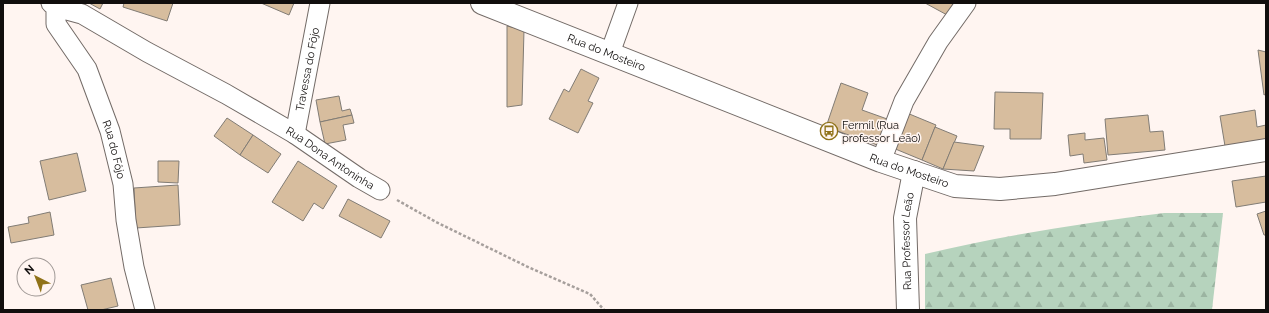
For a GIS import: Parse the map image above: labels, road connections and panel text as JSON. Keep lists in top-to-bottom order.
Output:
{
  "streets": {
    "main road": ["Rua do Mosteiro", "Rua Professor Leão"],
    "street": ["Travessa do Fôjo", "Rua do Fôjo", "Rua Dona Antoninha"]
  },
  "crossings": [
    ["Rua do Mosteiro", "Rua Professor Leão"],
    ["Travessa do Fôjo", "Rua Dona Antoninha"],
    ["Rua do Fôjo", "Rua Dona Antoninha"]
  ],
  "places": {
    "bus stop": ["Fermil (Rua professor Leão)"]
  },
  "north": "top left"
}
